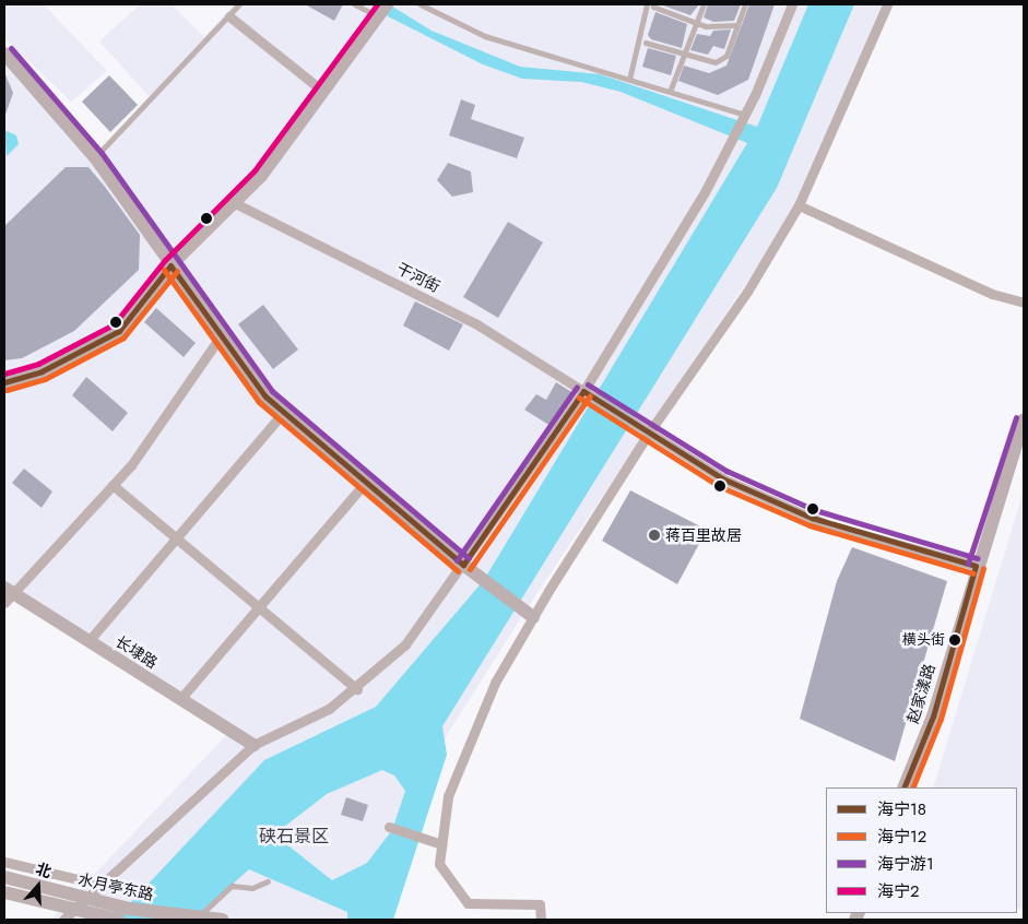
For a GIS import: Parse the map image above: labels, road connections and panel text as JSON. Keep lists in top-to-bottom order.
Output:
{
  "streets": {
    "street": [
      "干河街",
      "长埭路",
      "赵家漾路",
      "水月亭东路"
    ]
  },
  "crossings": [
    ["干河街", "赵家漾路"]
  ],
  "districts": ["硖石景区"],
  "places": ["蒋百里故居", "横头街"],
  "lines": [
    "transit line 海宁2",
    "transit line 海宁游1",
    "transit line 海宁18",
    "transit line 海宁12"
  ],
  "legend": [
    "海宁18",
    "海宁12",
    "海宁游1",
    "海宁2"
  ],
  "north": "top"
}
